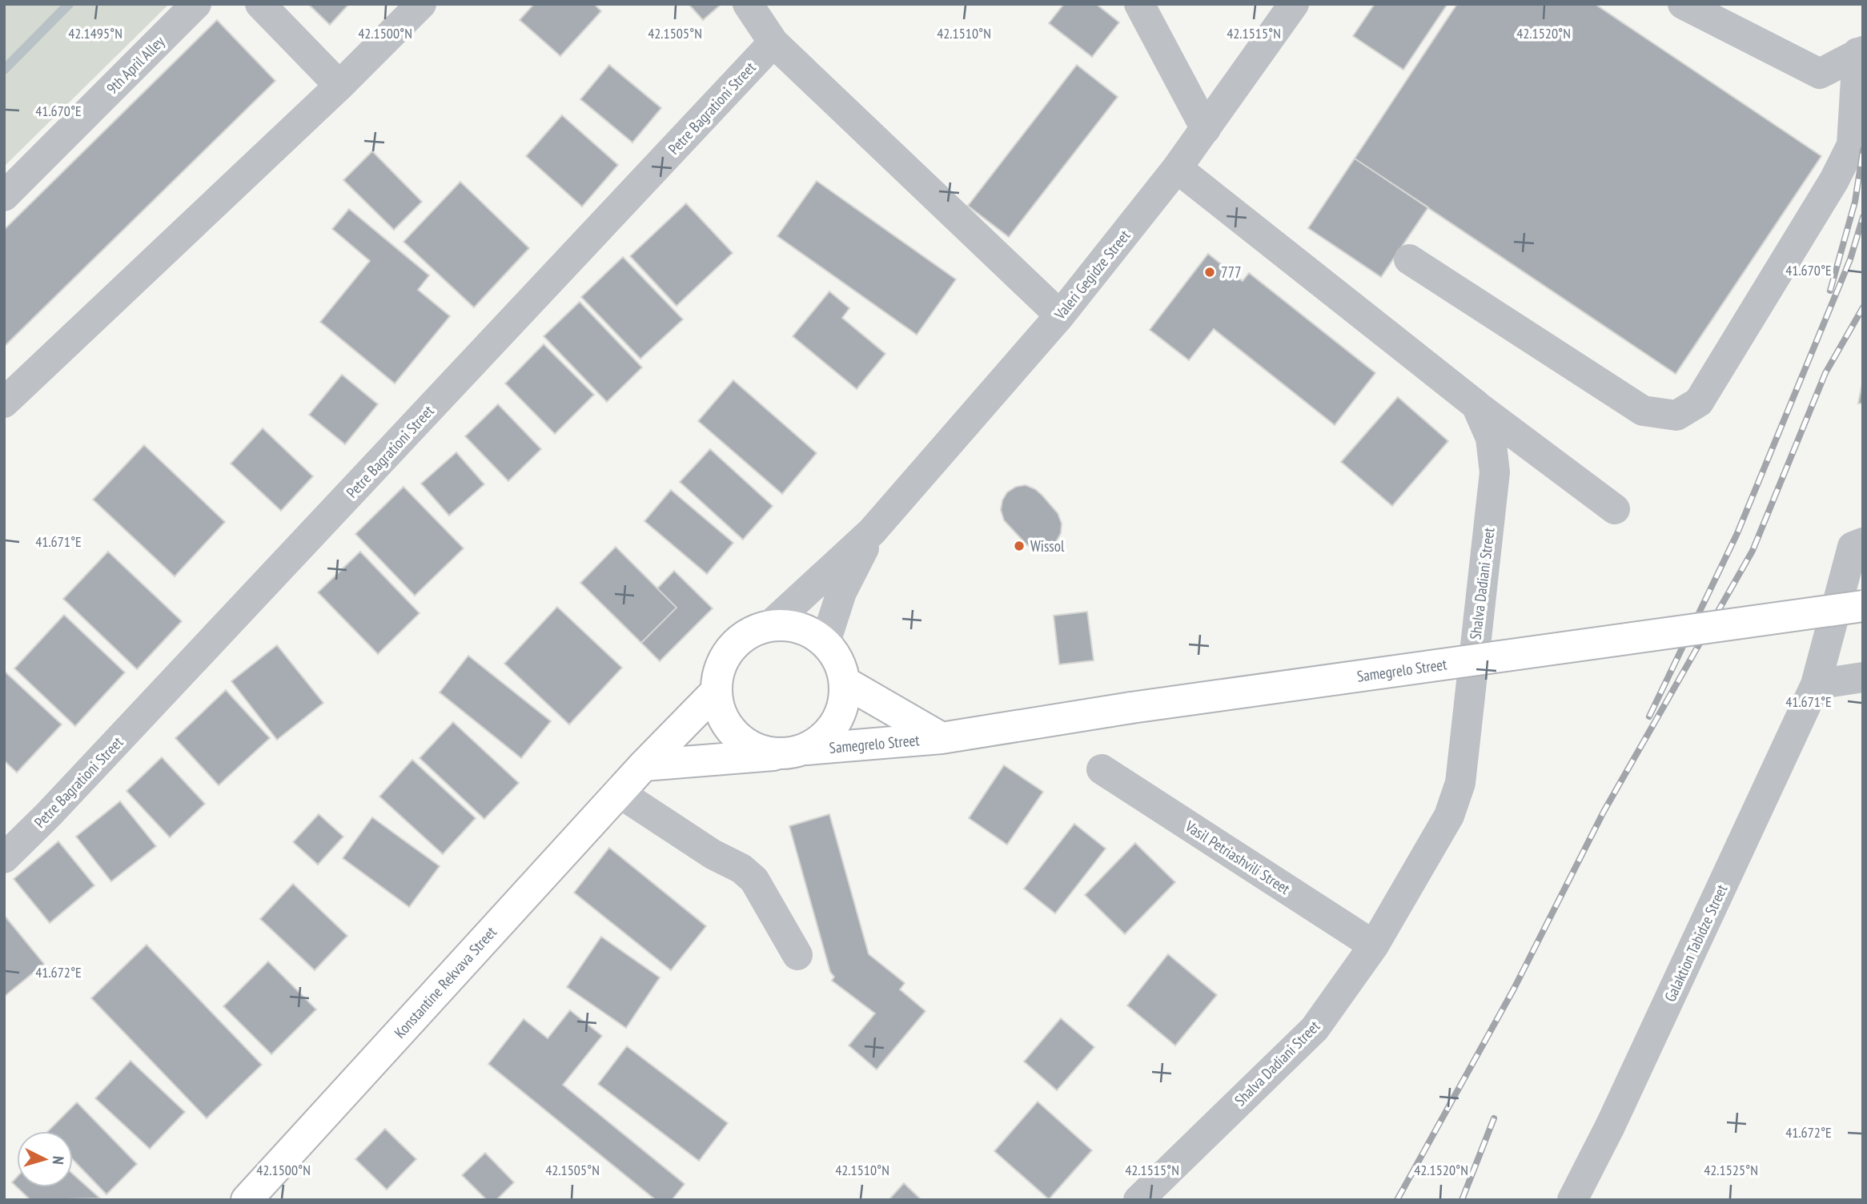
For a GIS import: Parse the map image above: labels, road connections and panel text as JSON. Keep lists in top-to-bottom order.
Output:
{
  "streets": {
    "main road": ["Samegrelo Street", "Konstantine Rekvava Street"],
    "street": [
      "9th April Alley",
      "Petre Bagrationi Street",
      "Valeri Gegidze Street",
      "Shalva Dadiani Street",
      "Vasil Petriashvili Street",
      "Galaktion Tabidze Street"
    ]
  },
  "crossings": [
    ["Valeri Gegidze Street", "Shalva Dadiani Street"],
    ["Valeri Gegidze Street", "Samegrelo Street"],
    ["Valeri Gegidze Street", "Konstantine Rekvava Street"],
    ["Shalva Dadiani Street", "Vasil Petriashvili Street"],
    ["Samegrelo Street", "Konstantine Rekvava Street"]
  ],
  "places": ["777", "Wissol"],
  "north": "right",
  "coordinates": [
    "42.1495°N",
    "42.1505°N",
    "42.1510°N",
    "42.1515°N",
    "42.1520°N",
    "42.1500°N",
    "41.670°E",
    "41.671°E",
    "41.672°E",
    "42.1525°N"
  ]
}
